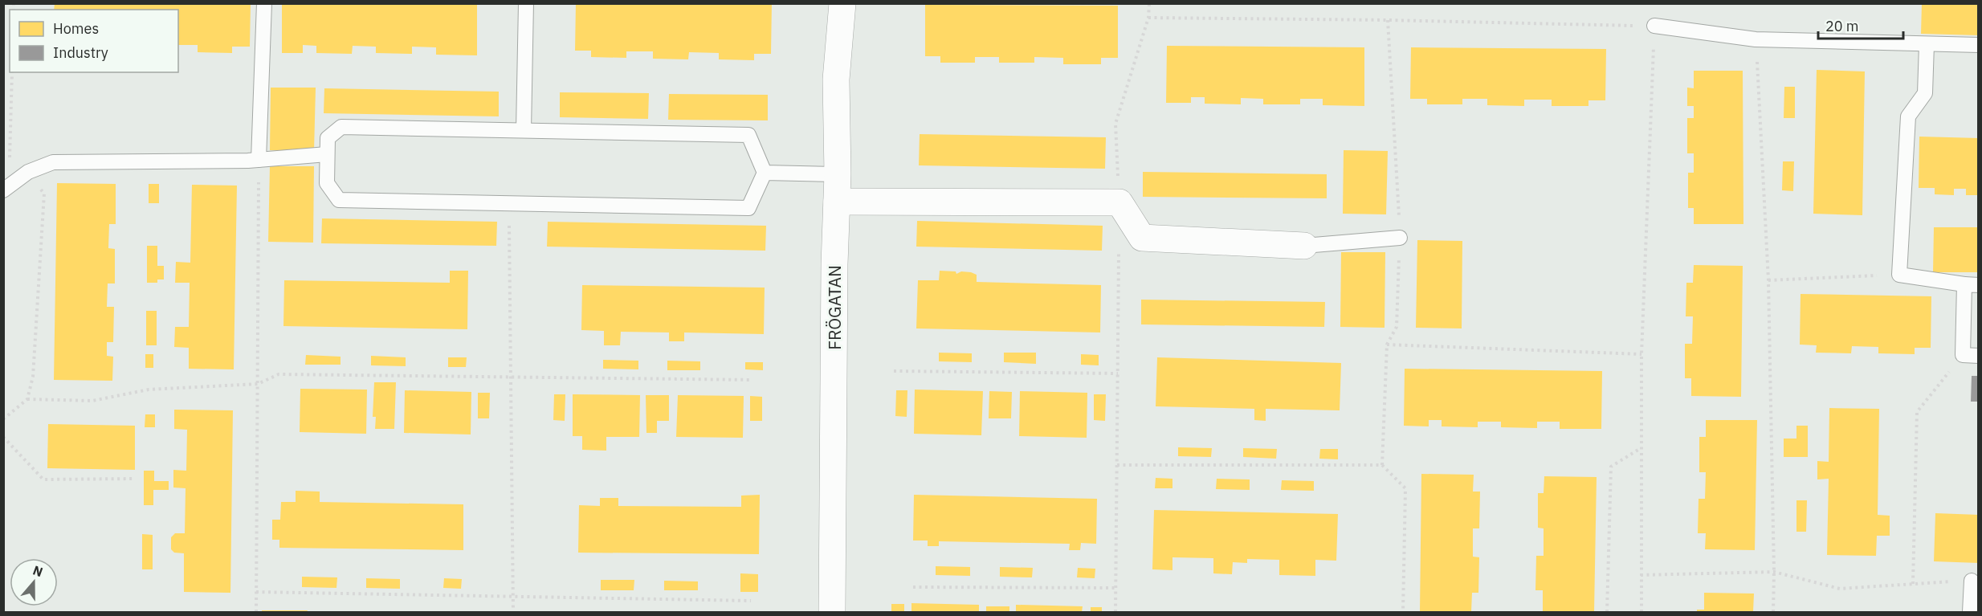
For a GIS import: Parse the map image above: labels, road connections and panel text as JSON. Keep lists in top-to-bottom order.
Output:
{
  "streets": {
    "street": ["FRÖGATAN"]
  },
  "legend": ["Homes", "Industry"],
  "scale_bar": "20 m",
  "north": "top"
}
